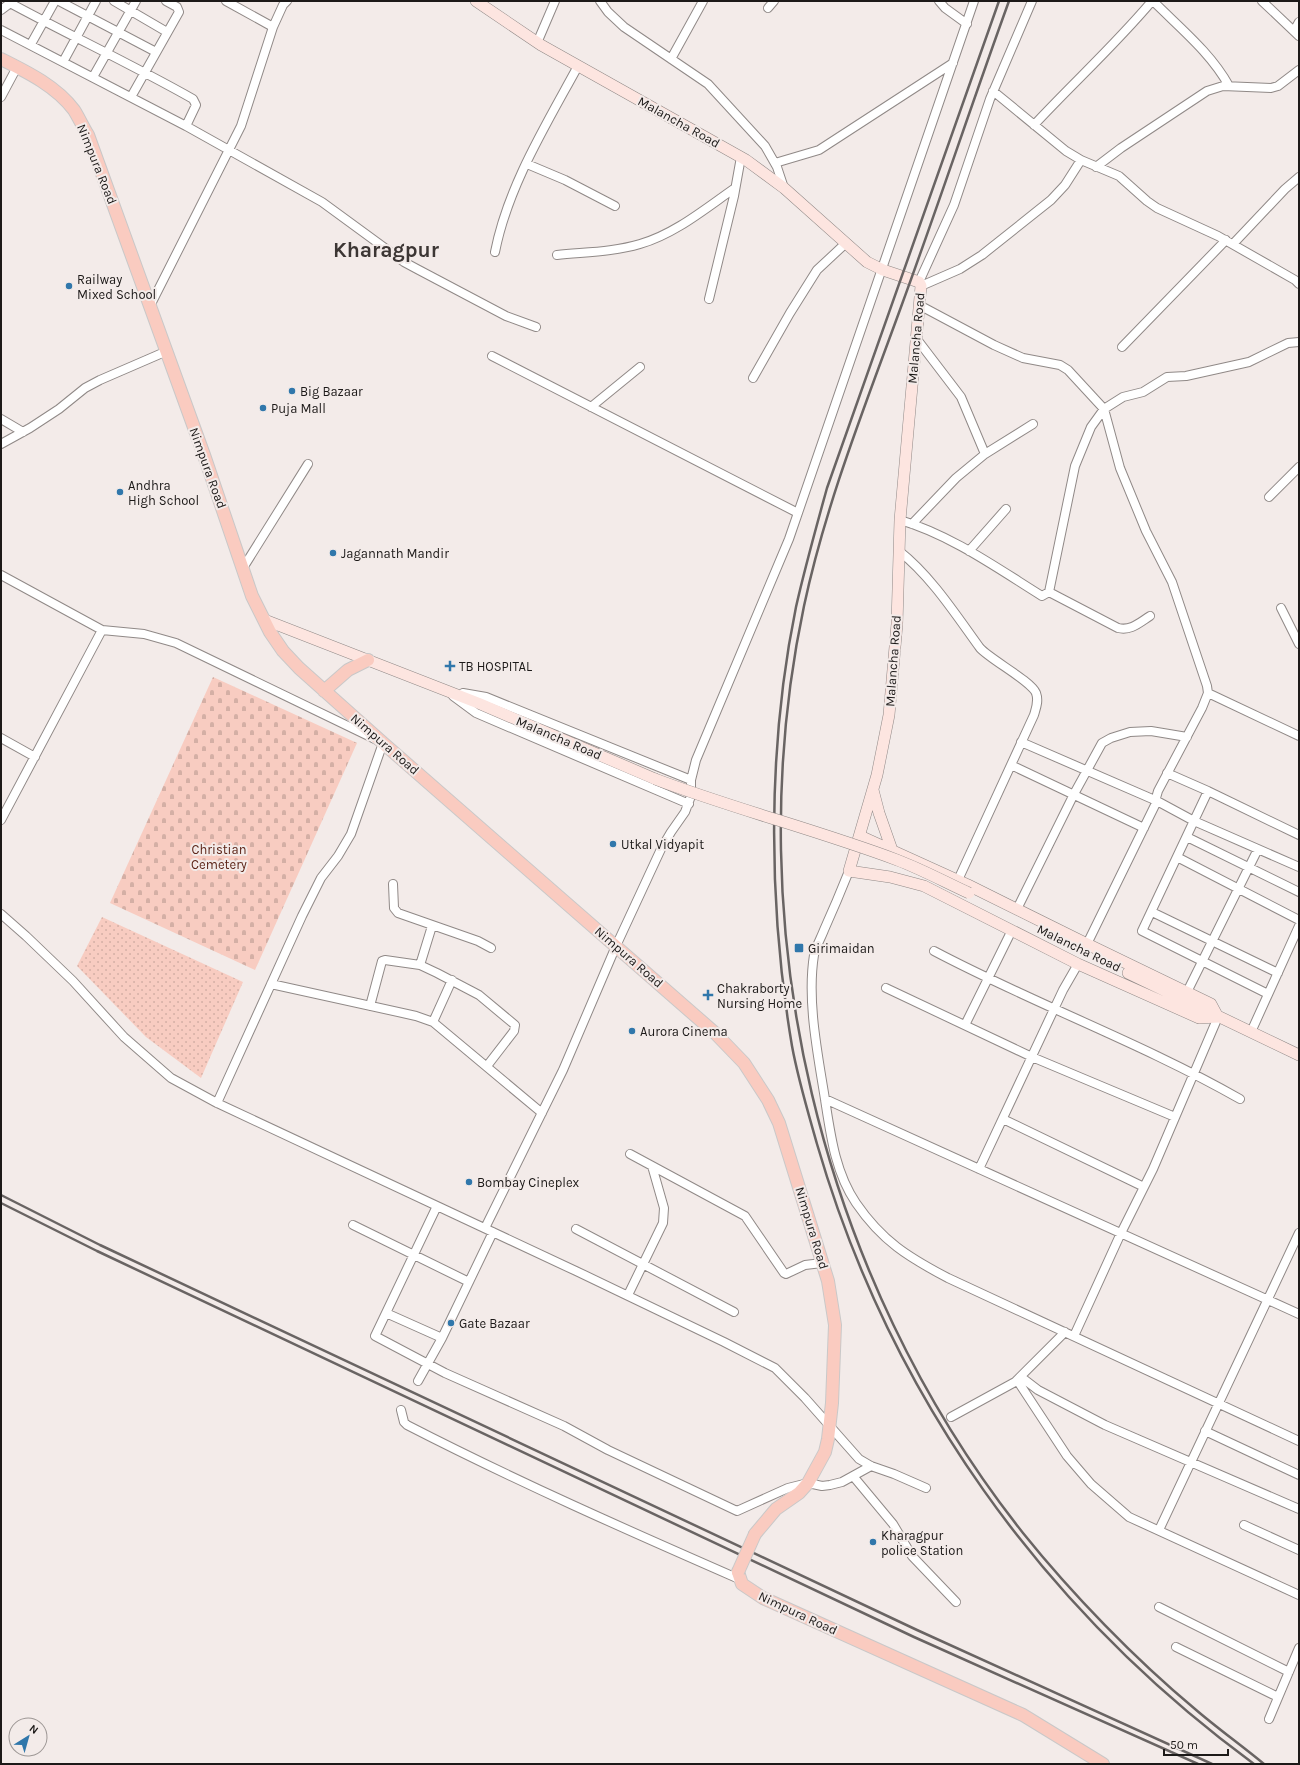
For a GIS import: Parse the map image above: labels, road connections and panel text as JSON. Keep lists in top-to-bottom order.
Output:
{
  "streets": {
    "main road": ["Nimpura Road"],
    "street": ["Malancha Road"]
  },
  "crossings": [
    ["Malancha Road", "Nimpura Road"]
  ],
  "districts": ["Kharagpur"],
  "parks": ["Christian Cemetery"],
  "places": {
    "other": [
      "Railway Mixed School",
      "Big Bazaar",
      "Puja Mall",
      "Andhra High School",
      "Jagannath Mandir",
      "Utkal Vidyapit",
      "Aurora Cinema",
      "Bombay Cineplex",
      "Gate Bazaar",
      "Kharagpur police Station"
    ],
    "health": ["TB HOSPITAL", "Chakraborty Nursing Home"],
    "transit": ["Girimaidan"]
  },
  "scale_bar": "50 m",
  "north": "top right"
}
